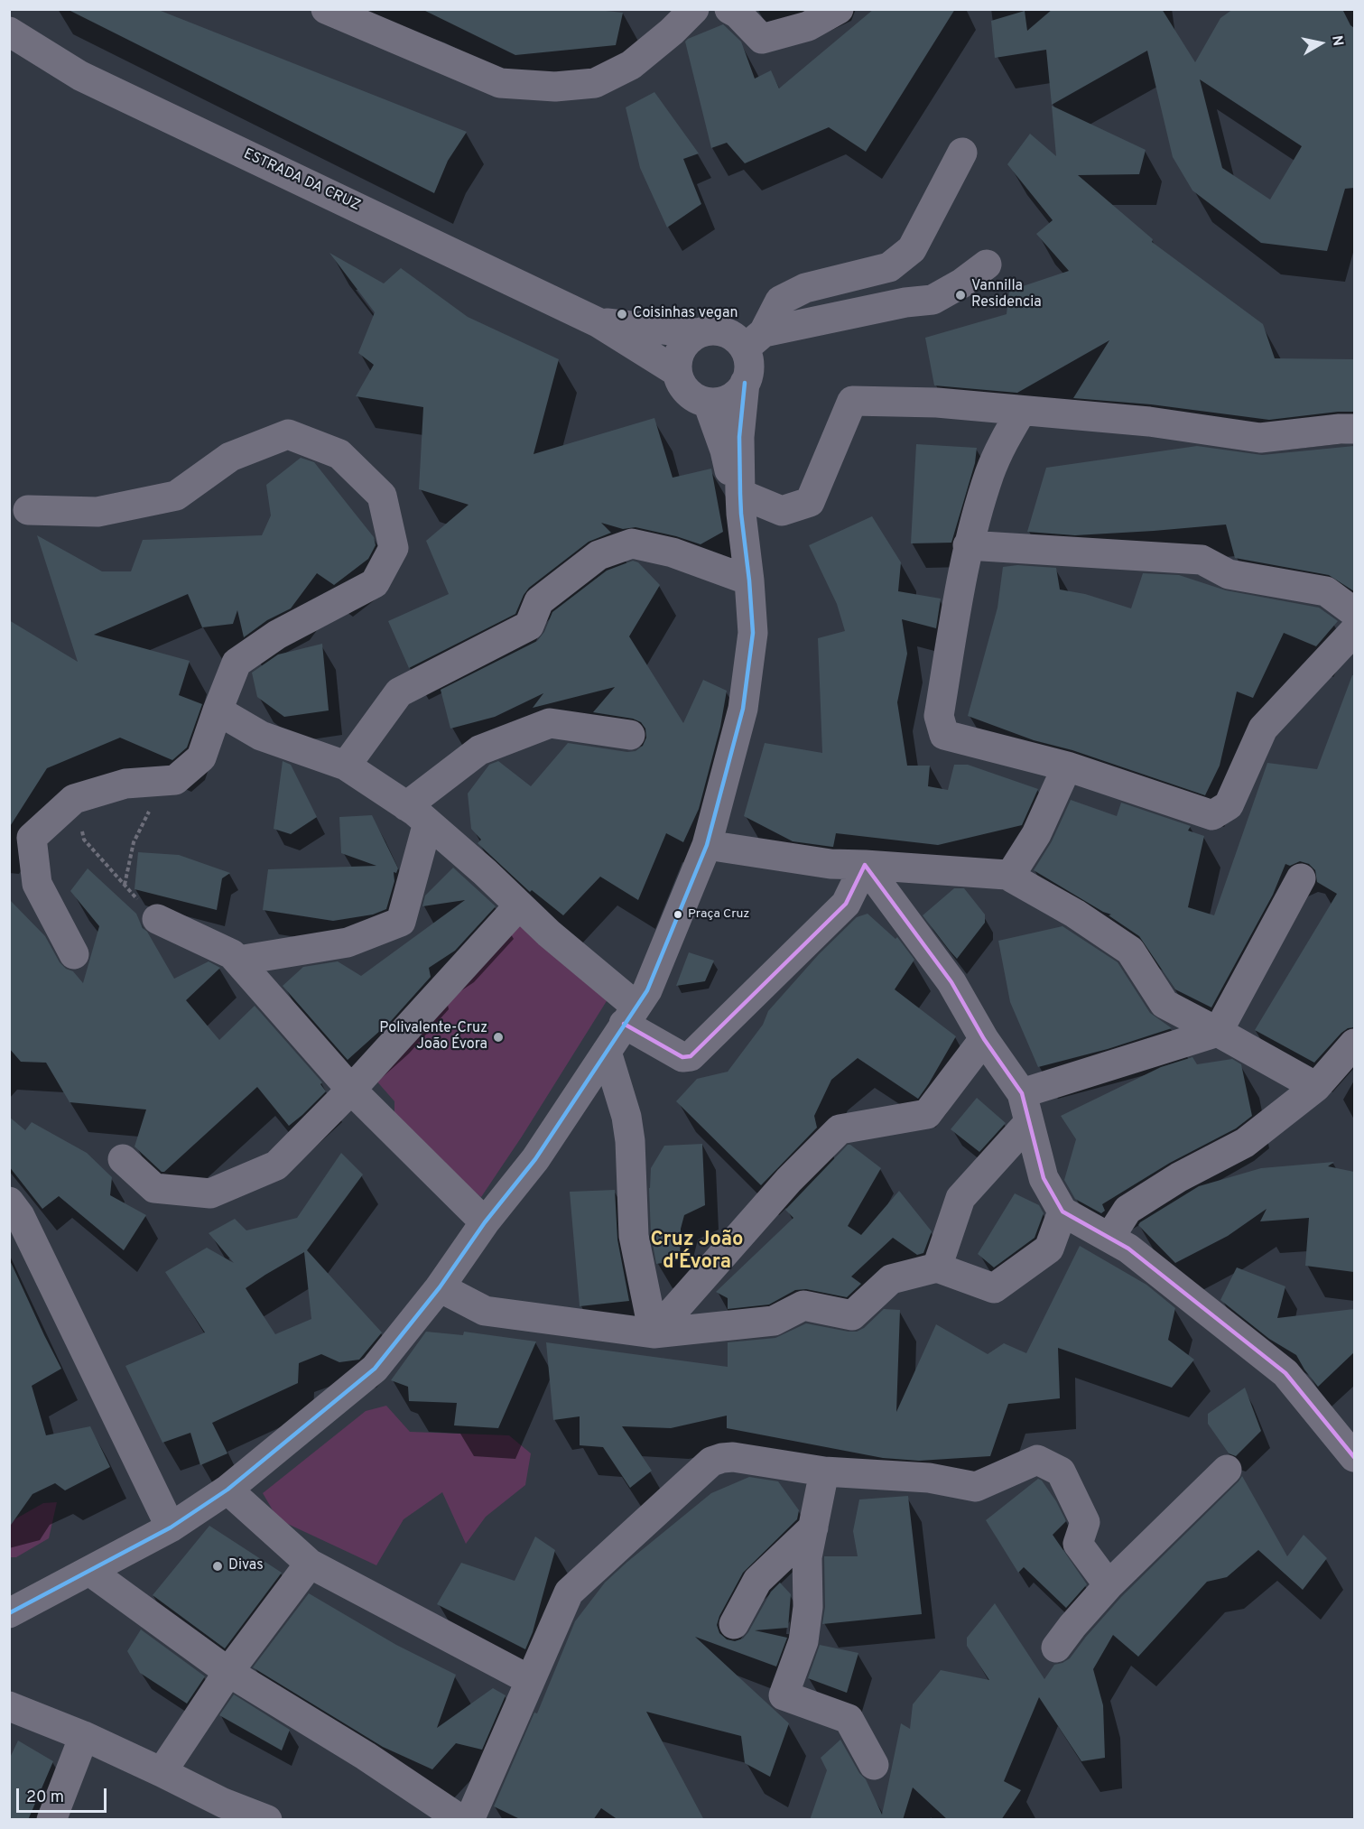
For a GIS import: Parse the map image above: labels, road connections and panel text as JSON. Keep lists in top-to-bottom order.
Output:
{
  "streets": {
    "street": ["ESTRADA DA CRUZ"]
  },
  "districts": ["Cruz João d'Évora"],
  "places": [
    "Vannilla Residencia",
    "Coisinhas vegan",
    "Praça Cruz",
    "Polivalente-Cruz João Évora",
    "Divas"
  ],
  "scale_bar": "20 m",
  "north": "right"
}
